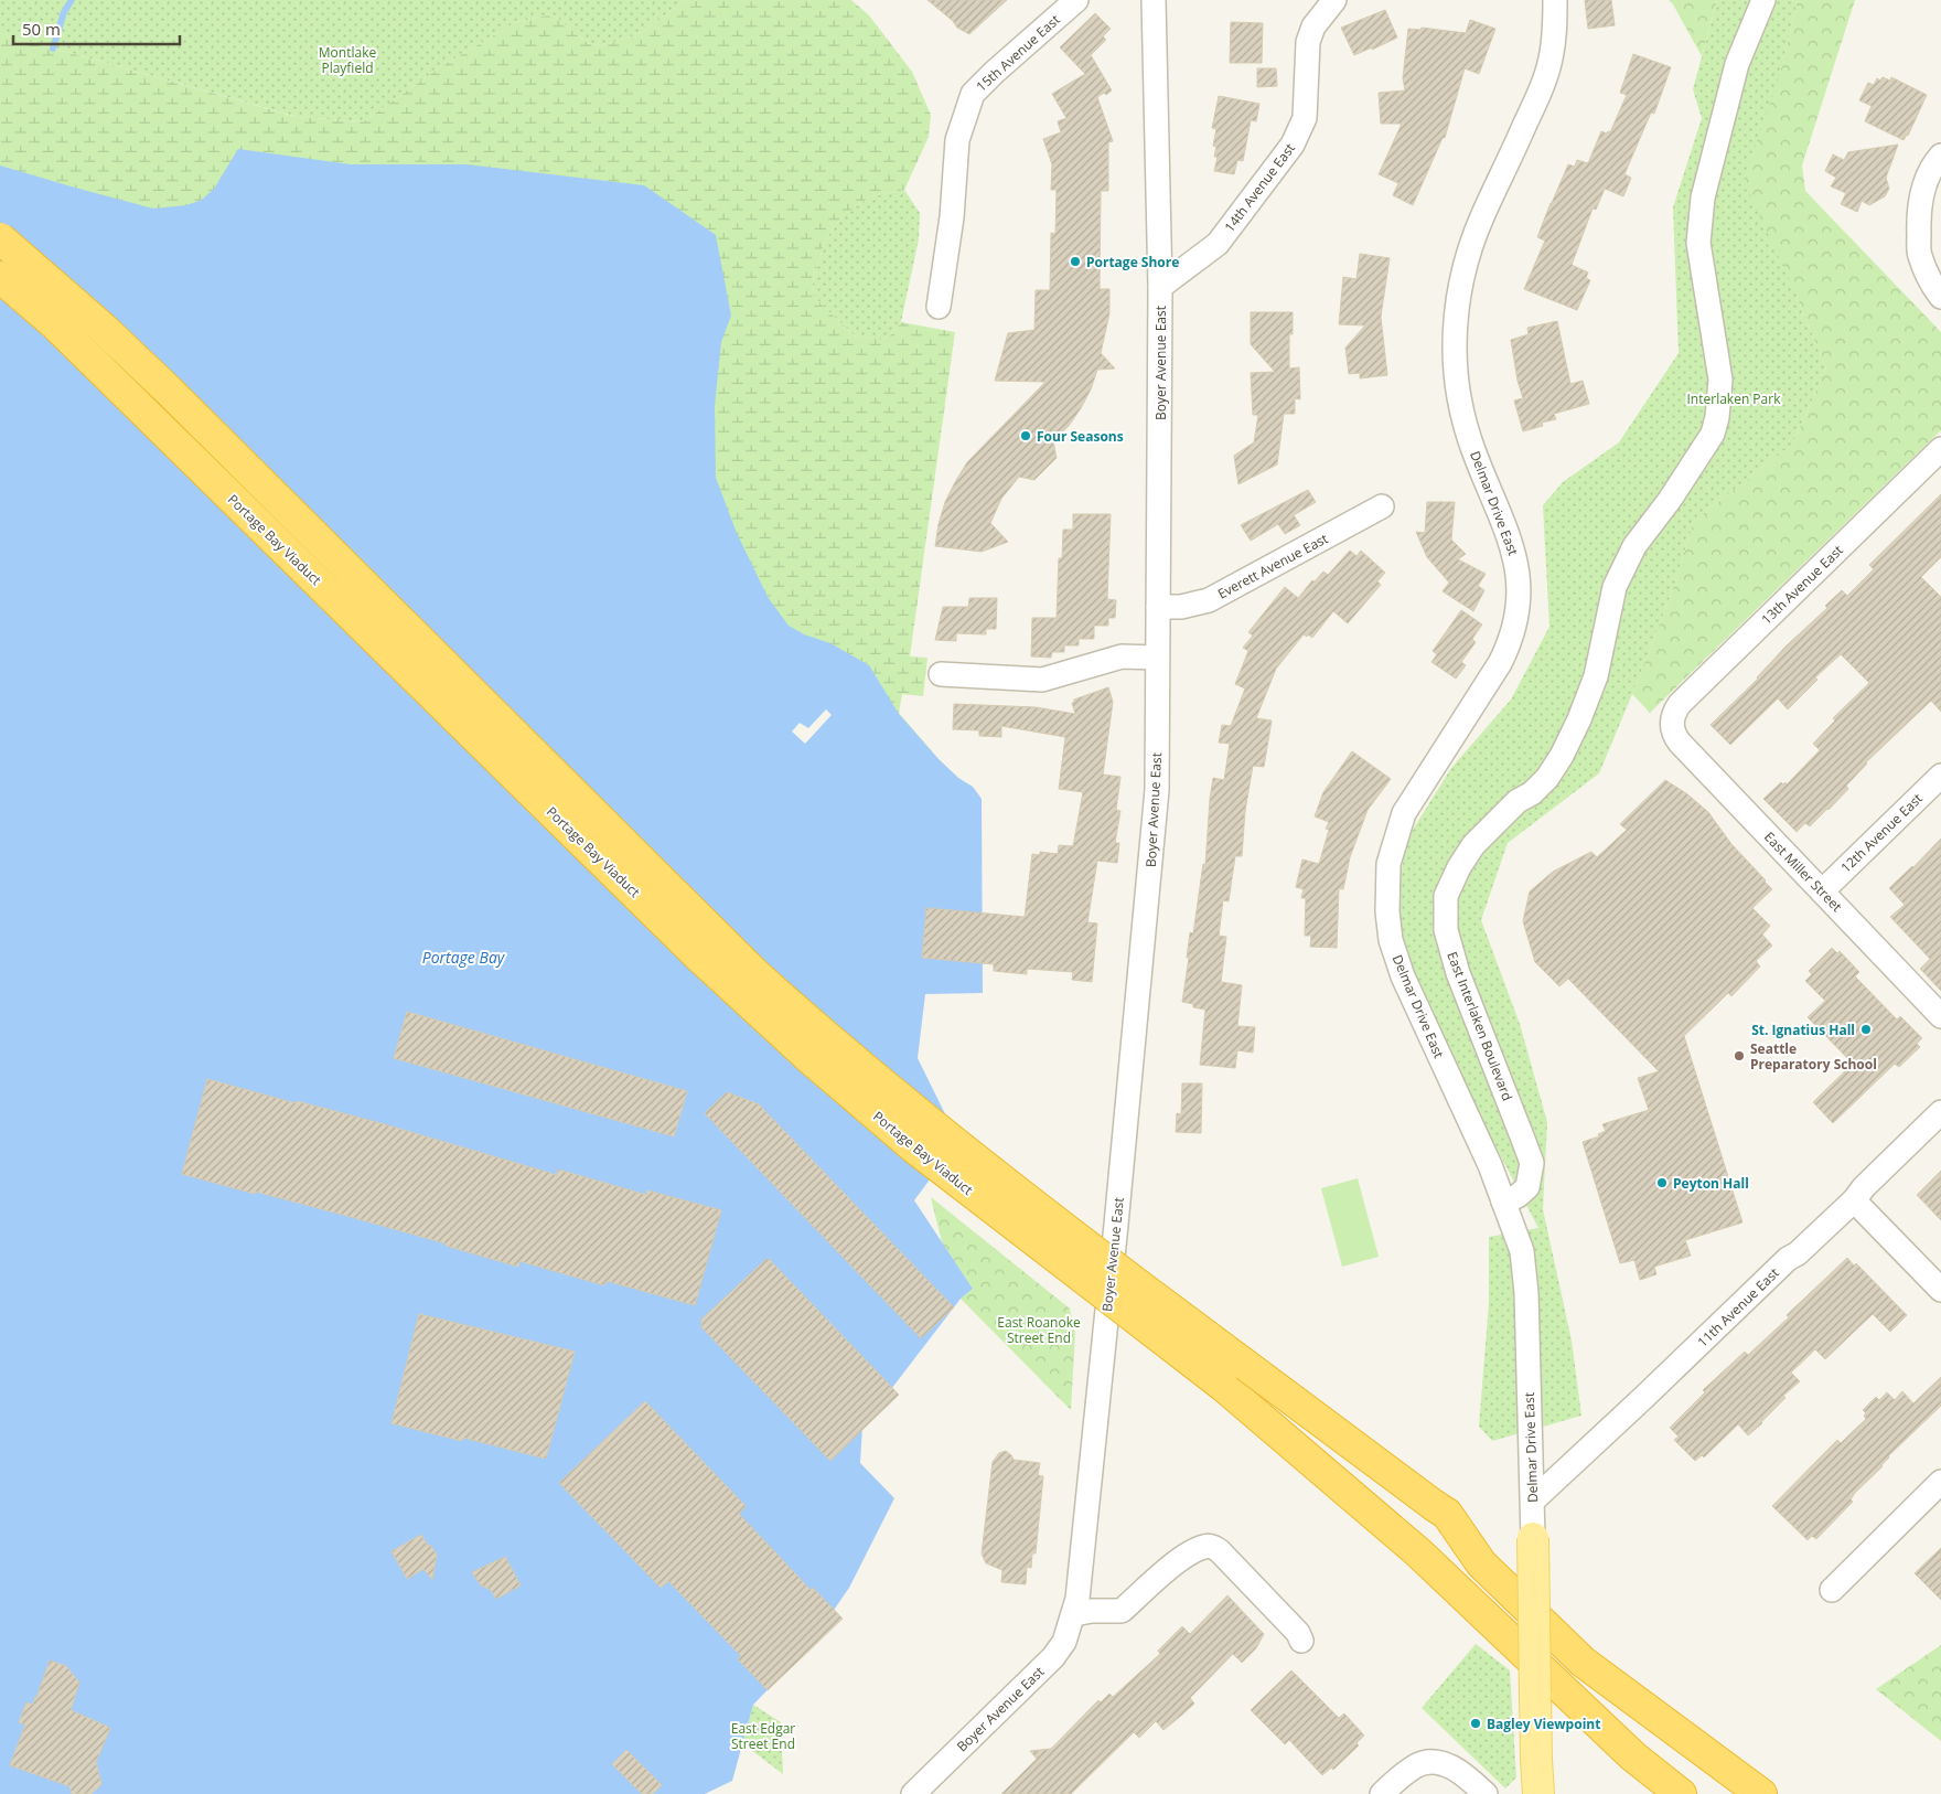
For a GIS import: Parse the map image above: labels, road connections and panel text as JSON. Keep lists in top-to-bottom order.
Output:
{
  "streets": {
    "highway": ["Portage Bay Viaduct"],
    "main road": ["Delmar Drive East"],
    "street": [
      "15th Avenue East",
      "14th Avenue East",
      "Boyer Avenue East",
      "Everett Avenue East",
      "13th Avenue East",
      "12th Avenue East",
      "East Miller Street",
      "East Interlaken Boulevard",
      "11th Avenue East"
    ]
  },
  "crossings": [
    ["14th Avenue East", "Boyer Avenue East"],
    ["Boyer Avenue East", "Everett Avenue East"],
    ["Delmar Drive East", "East Interlaken Boulevard"],
    ["Delmar Drive East", "11th Avenue East"],
    ["13th Avenue East", "East Miller Street"],
    ["12th Avenue East", "East Miller Street"]
  ],
  "water": ["Portage Bay"],
  "parks": [
    "Montlake Playfield",
    "Interlaken Park",
    "East Roanoke Street End",
    "East Edgar Street End"
  ],
  "places": [
    "Portage Shore",
    "Four Seasons",
    "St. Ignatius Hall",
    "Seattle Preparatory School",
    "Peyton Hall",
    "Bagley Viewpoint"
  ],
  "scale_bar": "50 m"
}
